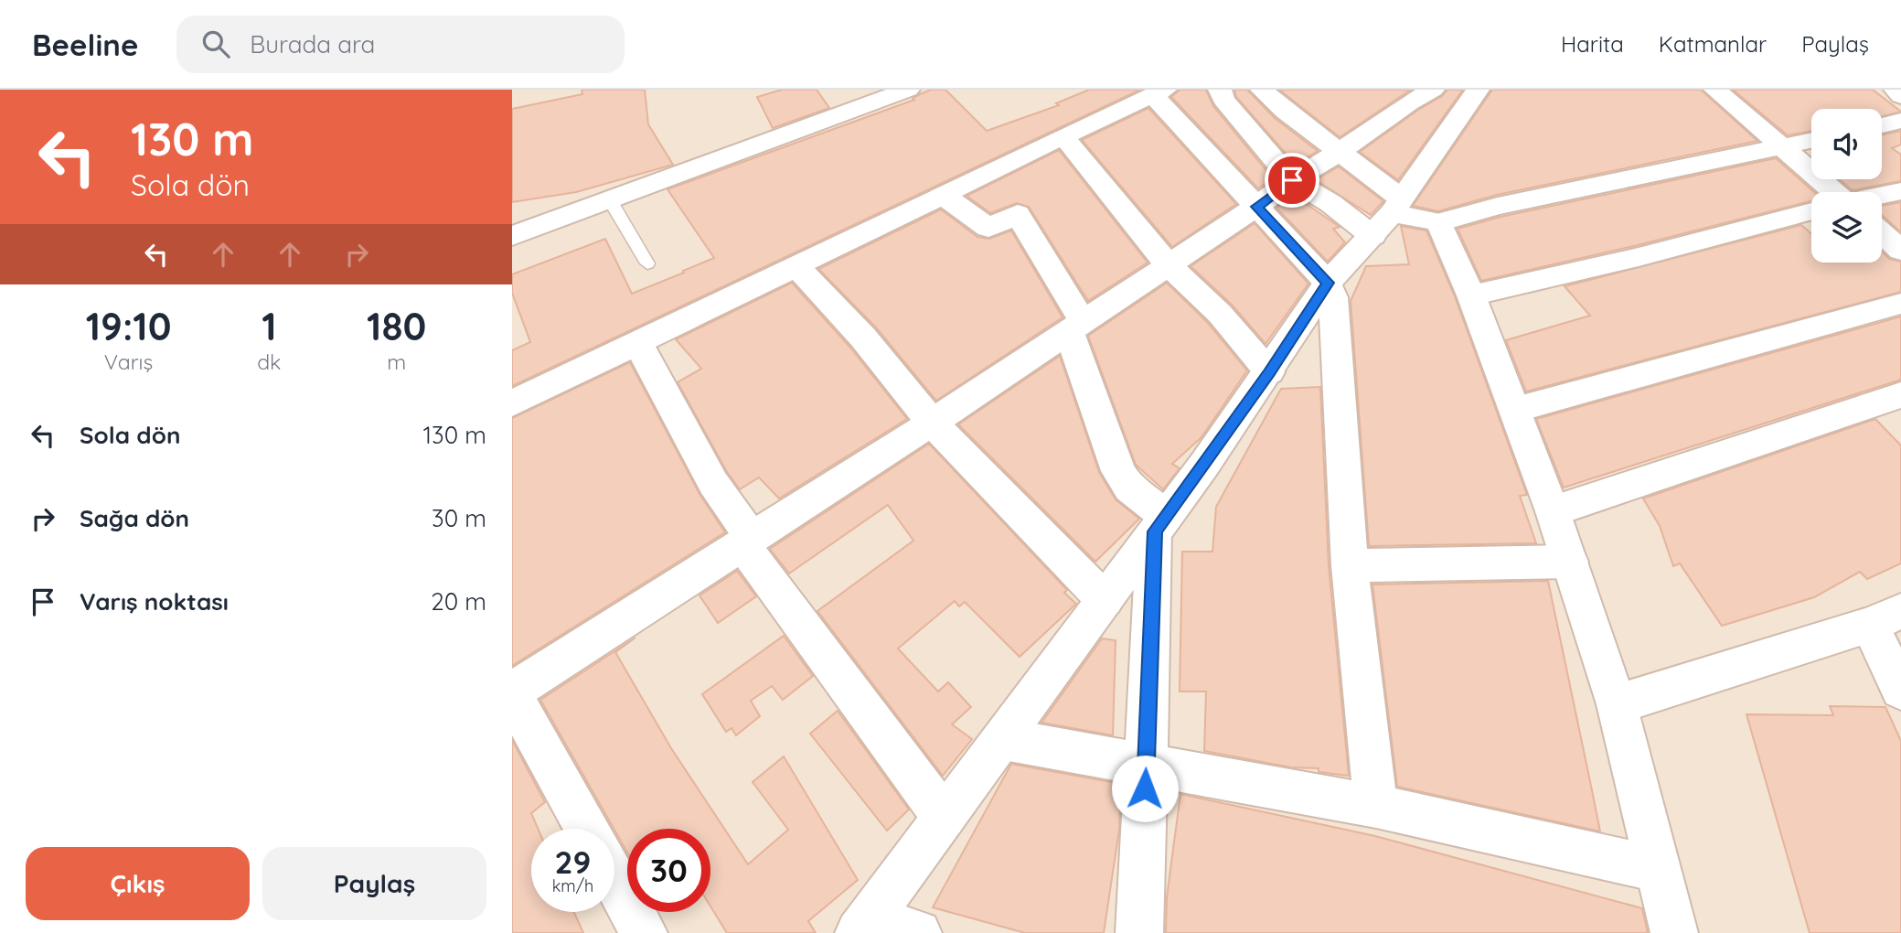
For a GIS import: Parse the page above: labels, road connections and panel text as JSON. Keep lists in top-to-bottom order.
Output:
{
  "page": {
    "header": "Beeline",
    "search": "Burada ara",
    "nav": ["Harita", "Katmanlar", "Paylaş"],
    "turn": ["130 m", "Sola dön"],
    "eta": [
      "19:10",
      "Varış",
      "1",
      "dk",
      "180",
      "m"
    ],
    "list": [
      {
        "name": "Sola dön",
        "value": "130 m"
      },
      {
        "name": "Sağa dön",
        "value": "30 m"
      },
      {
        "name": "Varış noktası",
        "value": "20 m"
      }
    ],
    "speed": "29 km/h",
    "limit": "30",
    "buttons": ["Çıkış", "Paylaş"]
  }
}
